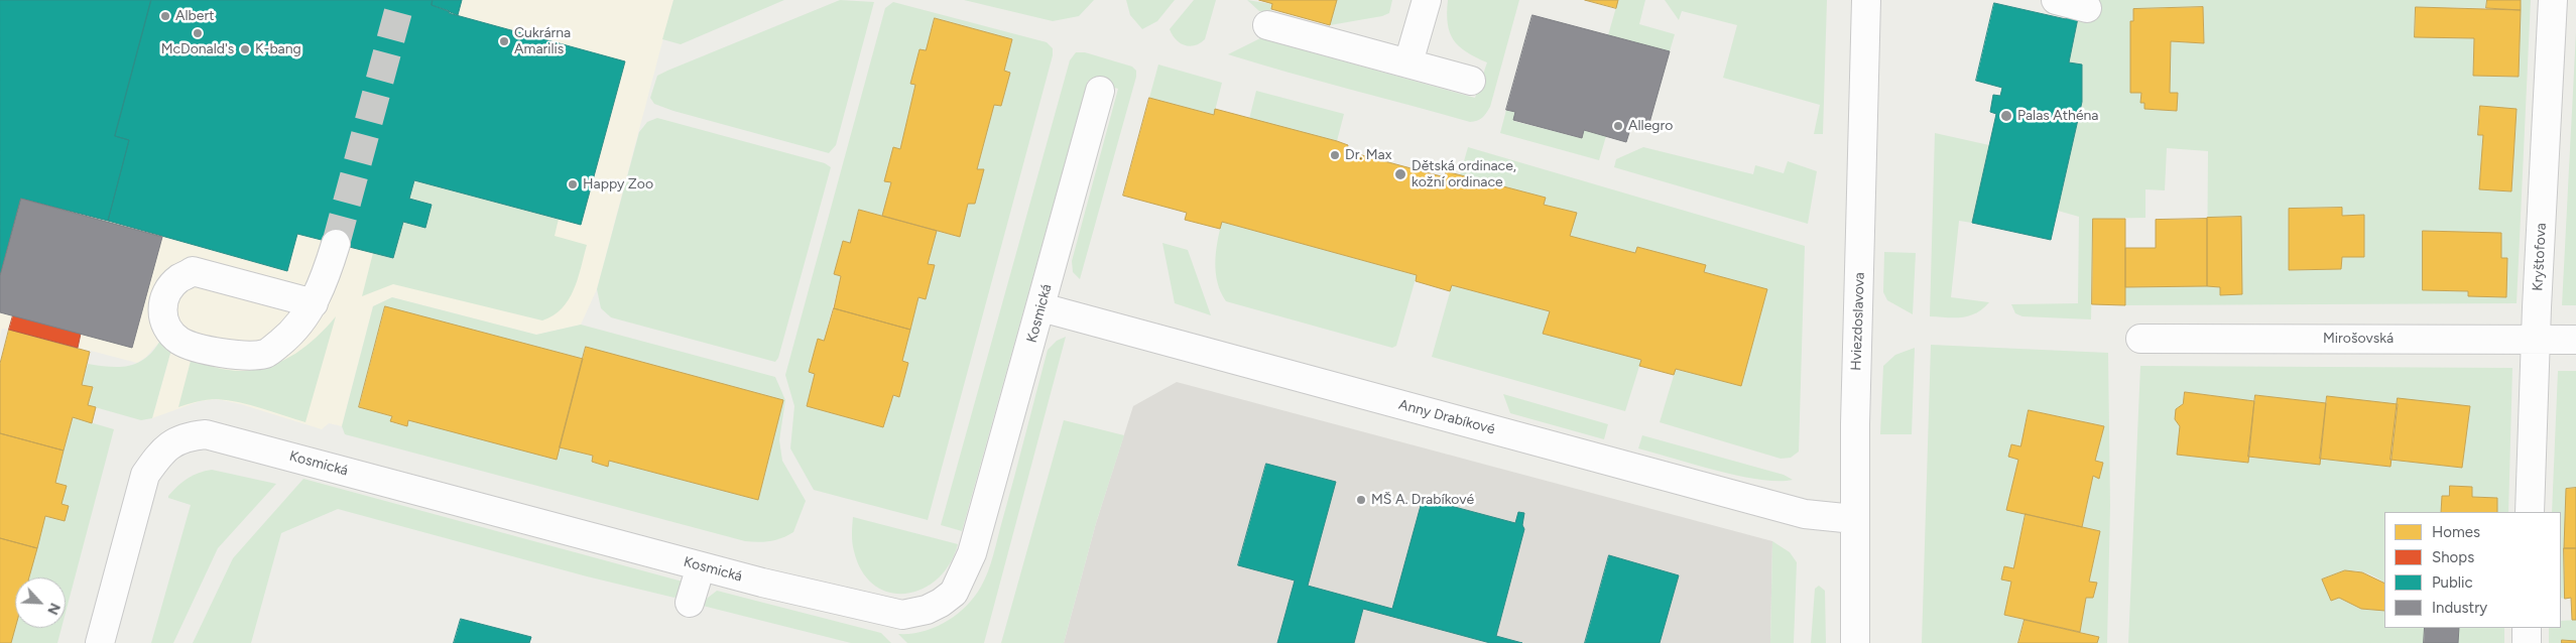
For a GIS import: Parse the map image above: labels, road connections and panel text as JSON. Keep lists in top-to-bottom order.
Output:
{
  "streets": {
    "street": [
      "Kryštofova",
      "Kosmická",
      "Hviezdoslavova",
      "Mirošovská",
      "Anny Drabíkové"
    ]
  },
  "crossings": [
    ["Kryštofova", "Mirošovská"],
    ["Kosmická", "Anny Drabíkové"],
    ["Hviezdoslavova", "Anny Drabíkové"]
  ],
  "places": [
    "Albert",
    "McDonald's",
    "Cukrárna Amarilis",
    "K-bang",
    "Palas Athéna",
    "Allegro",
    "Dr. Max",
    "Dětská ordinace, kožní ordinace",
    "Happy Zoo",
    "MŠ A. Drabíkové"
  ],
  "legend": [
    "Homes",
    "Shops",
    "Public",
    "Industry"
  ],
  "north": "bottom right"
}
